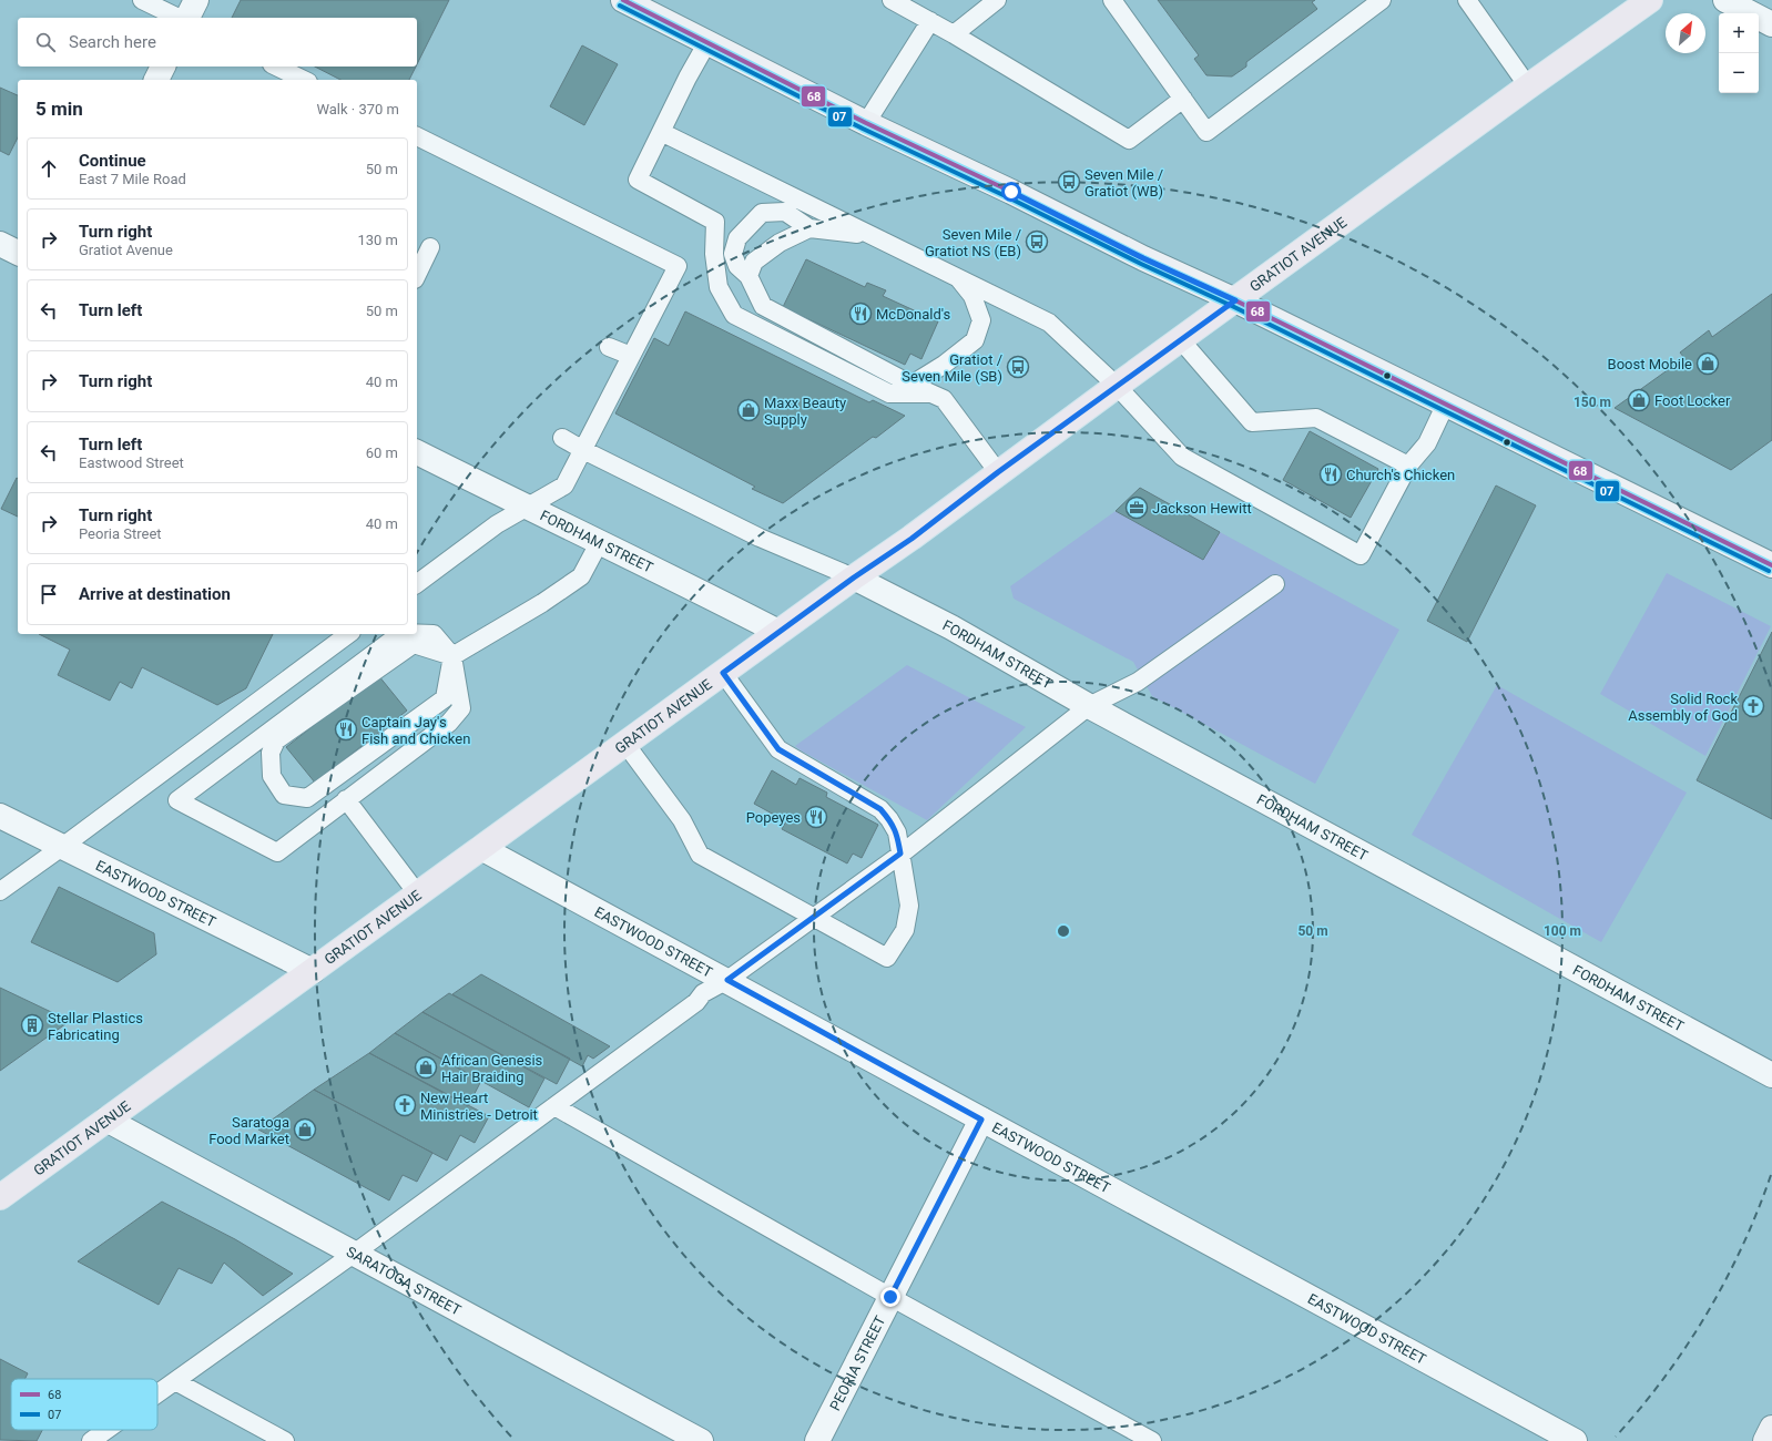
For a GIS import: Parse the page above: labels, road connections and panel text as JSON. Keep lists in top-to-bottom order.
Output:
{
  "streets": {
    "main road": ["GRATIOT AVENUE"],
    "street": [
      "FORDHAM STREET",
      "EASTWOOD STREET",
      "SARATOGA STREET",
      "PEORIA STREET"
    ]
  },
  "crossings": [
    ["GRATIOT AVENUE", "FORDHAM STREET"],
    ["GRATIOT AVENUE", "EASTWOOD STREET"],
    ["GRATIOT AVENUE", "SARATOGA STREET"],
    ["EASTWOOD STREET", "PEORIA STREET"]
  ],
  "places": {
    "bus stop": ["Seven Mile / Gratiot (WB)", "Seven Mile / Gratiot NS (EB)", "Gratiot / Seven Mile (SB)"],
    "restaurant": [
      "McDonald's",
      "Church's Chicken",
      "Captain Jay's Fish and Chicken",
      "Popeyes"
    ],
    "shop": [
      "Boost Mobile",
      "Foot Locker",
      "Maxx Beauty Supply",
      "African Genesis Hair Braiding",
      "Saratoga Food Market"
    ],
    "office": ["Jackson Hewitt"],
    "church": ["Solid Rock Assembly of God", "New Heart Ministries - Detroit"],
    "building": ["Stellar Plastics Fabricating"]
  },
  "lines": ["transit line 68", "transit line 07"],
  "legend": ["68", "07"],
  "north": "top right",
  "page": {
    "map_buttons": ["+", "−"],
    "search": "Search here",
    "heading": ["5 min", "Walk · 370 m"],
    "list": [
      ["Continue", "East 7 Mile Road", "50 m"],
      ["Turn right", "Gratiot Avenue", "130 m"],
      ["Turn left", "50 m"],
      ["Turn right", "40 m"],
      ["Turn left", "Eastwood Street", "60 m"],
      ["Turn right", "Peoria Street", "40 m"],
      "Arrive at destination"
    ]
  },
  "rings": ["150 m", "50 m", "100 m"]
}
